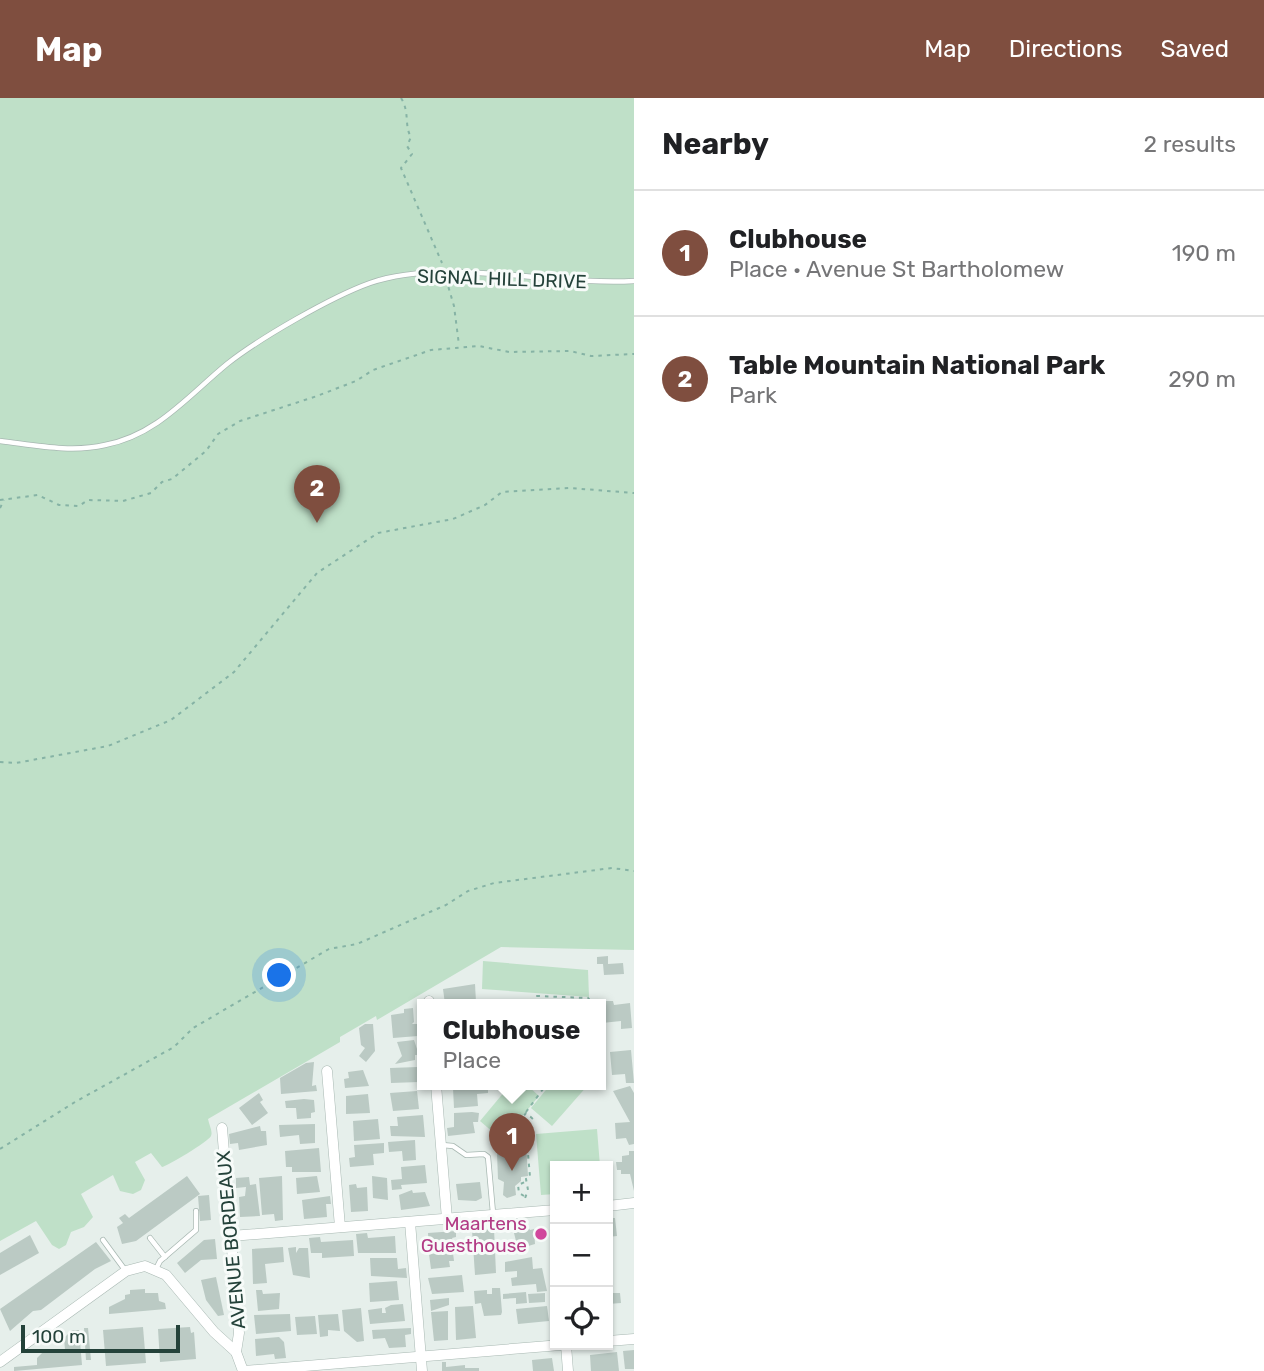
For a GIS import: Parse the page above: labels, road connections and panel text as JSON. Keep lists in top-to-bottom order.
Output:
{
  "streets": {
    "street": ["AVENUE BORDEAUX"],
    "lane": ["SIGNAL HILL DRIVE"]
  },
  "places": ["Maartens Guesthouse"],
  "scale_bar": "100 m",
  "page": {
    "header": "Map",
    "nav": ["Map", "Directions", "Saved"],
    "heading": ["Nearby", "2 results"],
    "list": [
      {
        "mark": "1",
        "name": "Clubhouse",
        "note": "Place · Avenue St Bartholomew",
        "value": "190 m"
      },
      {
        "mark": "2",
        "name": "Table Mountain National Park",
        "note": "Park",
        "value": "290 m"
      }
    ],
    "pins": ["2", "1"],
    "popup": ["Clubhouse", "Place"],
    "map_buttons": ["+", "−"],
    "scale": "100 m"
  }
}
